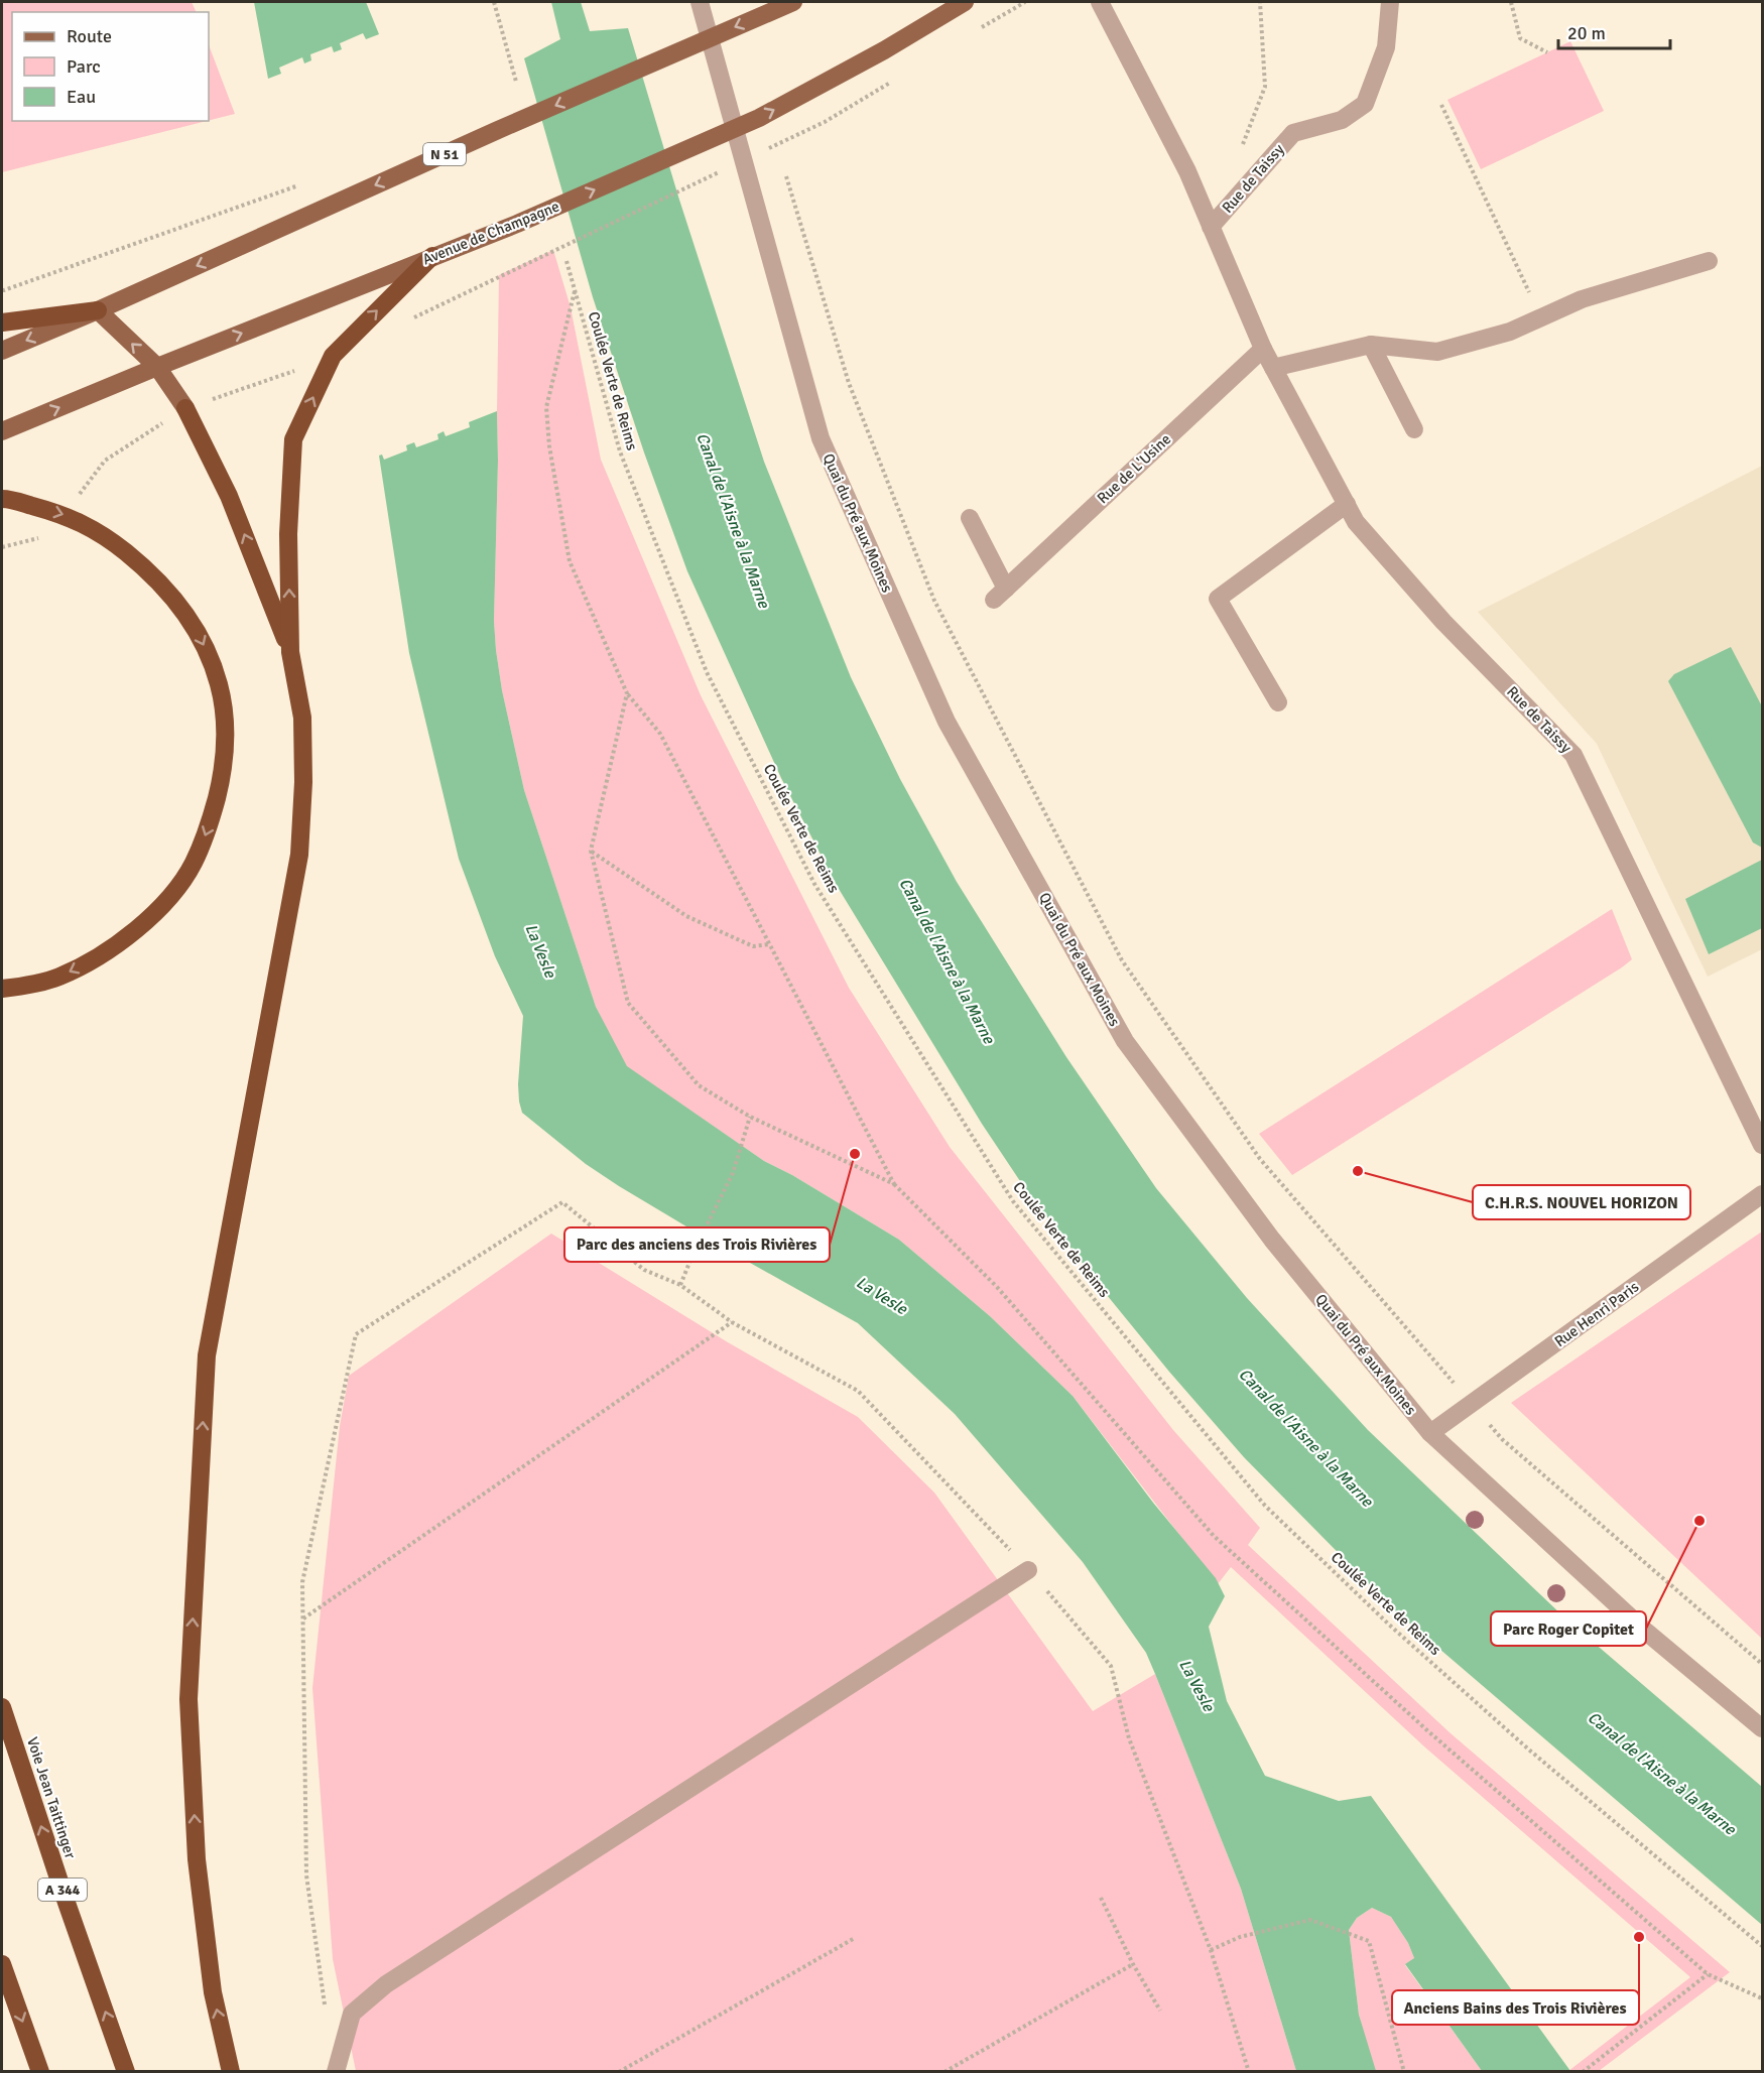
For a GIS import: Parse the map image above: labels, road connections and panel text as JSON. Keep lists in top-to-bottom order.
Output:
{
  "streets": {
    "highway": ["Voie Jean Taittinger", "A 344"],
    "main road": ["N 51", "Avenue de Champagne"],
    "street": [
      "Rue de Taissy",
      "Rue de L'Usine",
      "Quai du Pré aux Moines",
      "Rue Henri Paris"
    ],
    "path": ["Coulée Verte de Reims"]
  },
  "crossings": [
    ["Rue de Taissy", "Rue de L'Usine"],
    ["Quai du Pré aux Moines", "Rue Henri Paris"]
  ],
  "water": ["Canal de l'Aisne à la Marne", "La Vesle"],
  "places": [
    "Parc des anciens des Trois Rivières",
    "C.H.R.S. NOUVEL HORIZON",
    "Parc Roger Copitet",
    "Anciens Bains des Trois Rivières"
  ],
  "legend": ["Route", "Parc", "Eau"],
  "scale_bar": "20 m"
}
